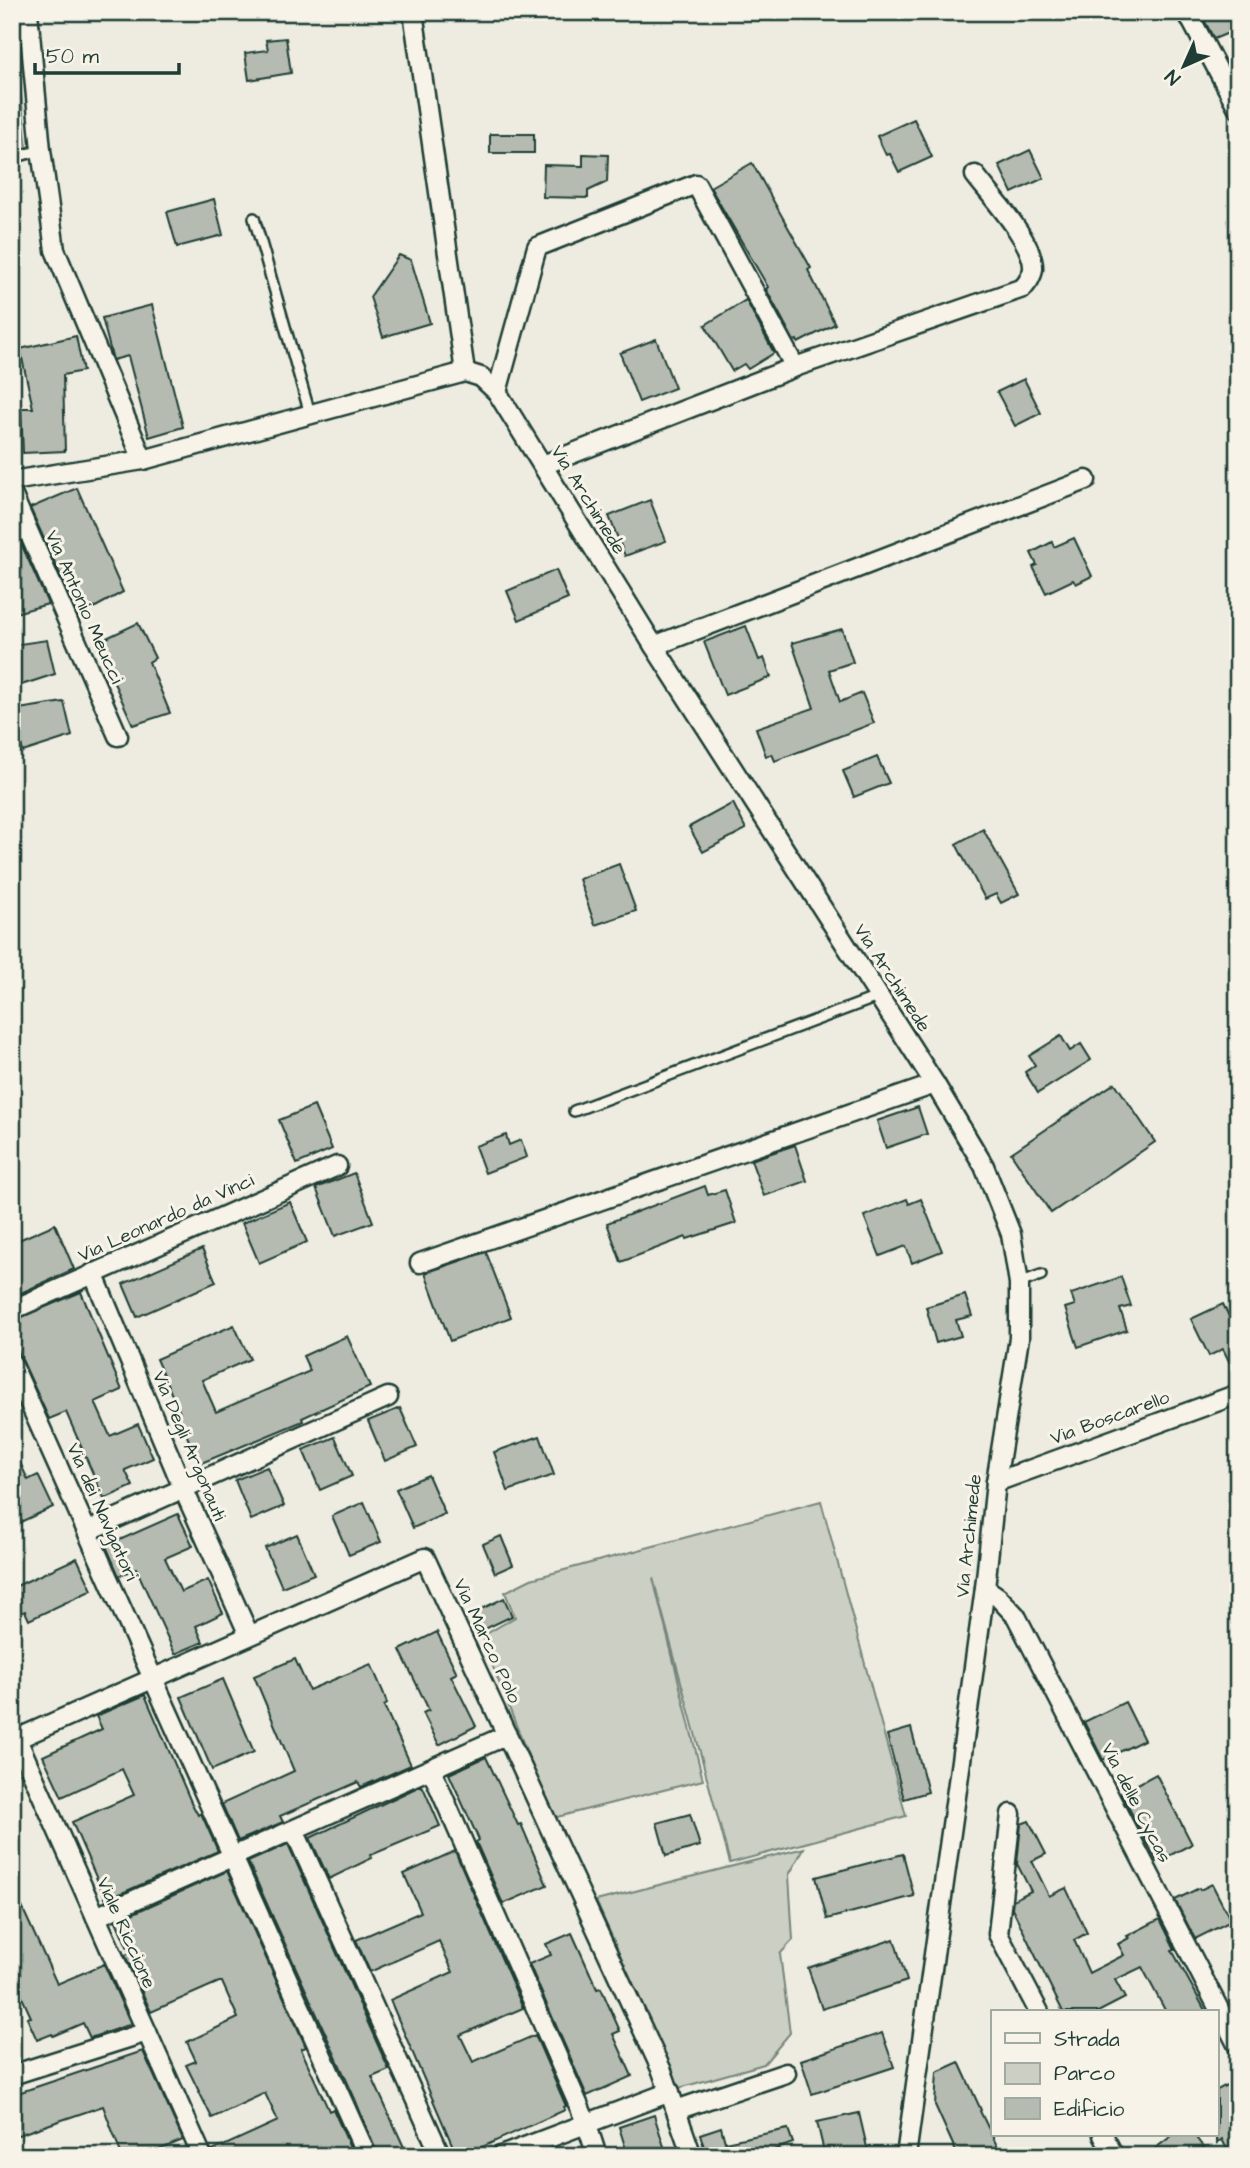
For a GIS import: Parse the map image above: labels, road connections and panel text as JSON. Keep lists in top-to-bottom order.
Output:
{
  "streets": {
    "street": [
      "Via Archimede",
      "Via Antonio Meucci",
      "Via Leonardo da Vinci",
      "Via Boscarello",
      "Via Degli Argonauti",
      "Via dei Navigatori",
      "Via Marco Polo",
      "Via delle Cycas",
      "Viale Riccione"
    ]
  },
  "crossings": [
    ["Via Archimede", "Via Boscarello"],
    ["Via Archimede", "Via delle Cycas"],
    ["Via Leonardo da Vinci", "Via Degli Argonauti"],
    ["Via Degli Argonauti", "Via Marco Polo"],
    ["Via dei Navigatori", "Via Marco Polo"],
    ["Via Marco Polo", "Viale Riccione"]
  ],
  "legend": ["Strada", "Parco", "Edificio"],
  "scale_bar": "50 m",
  "north": "bottom left"
}
